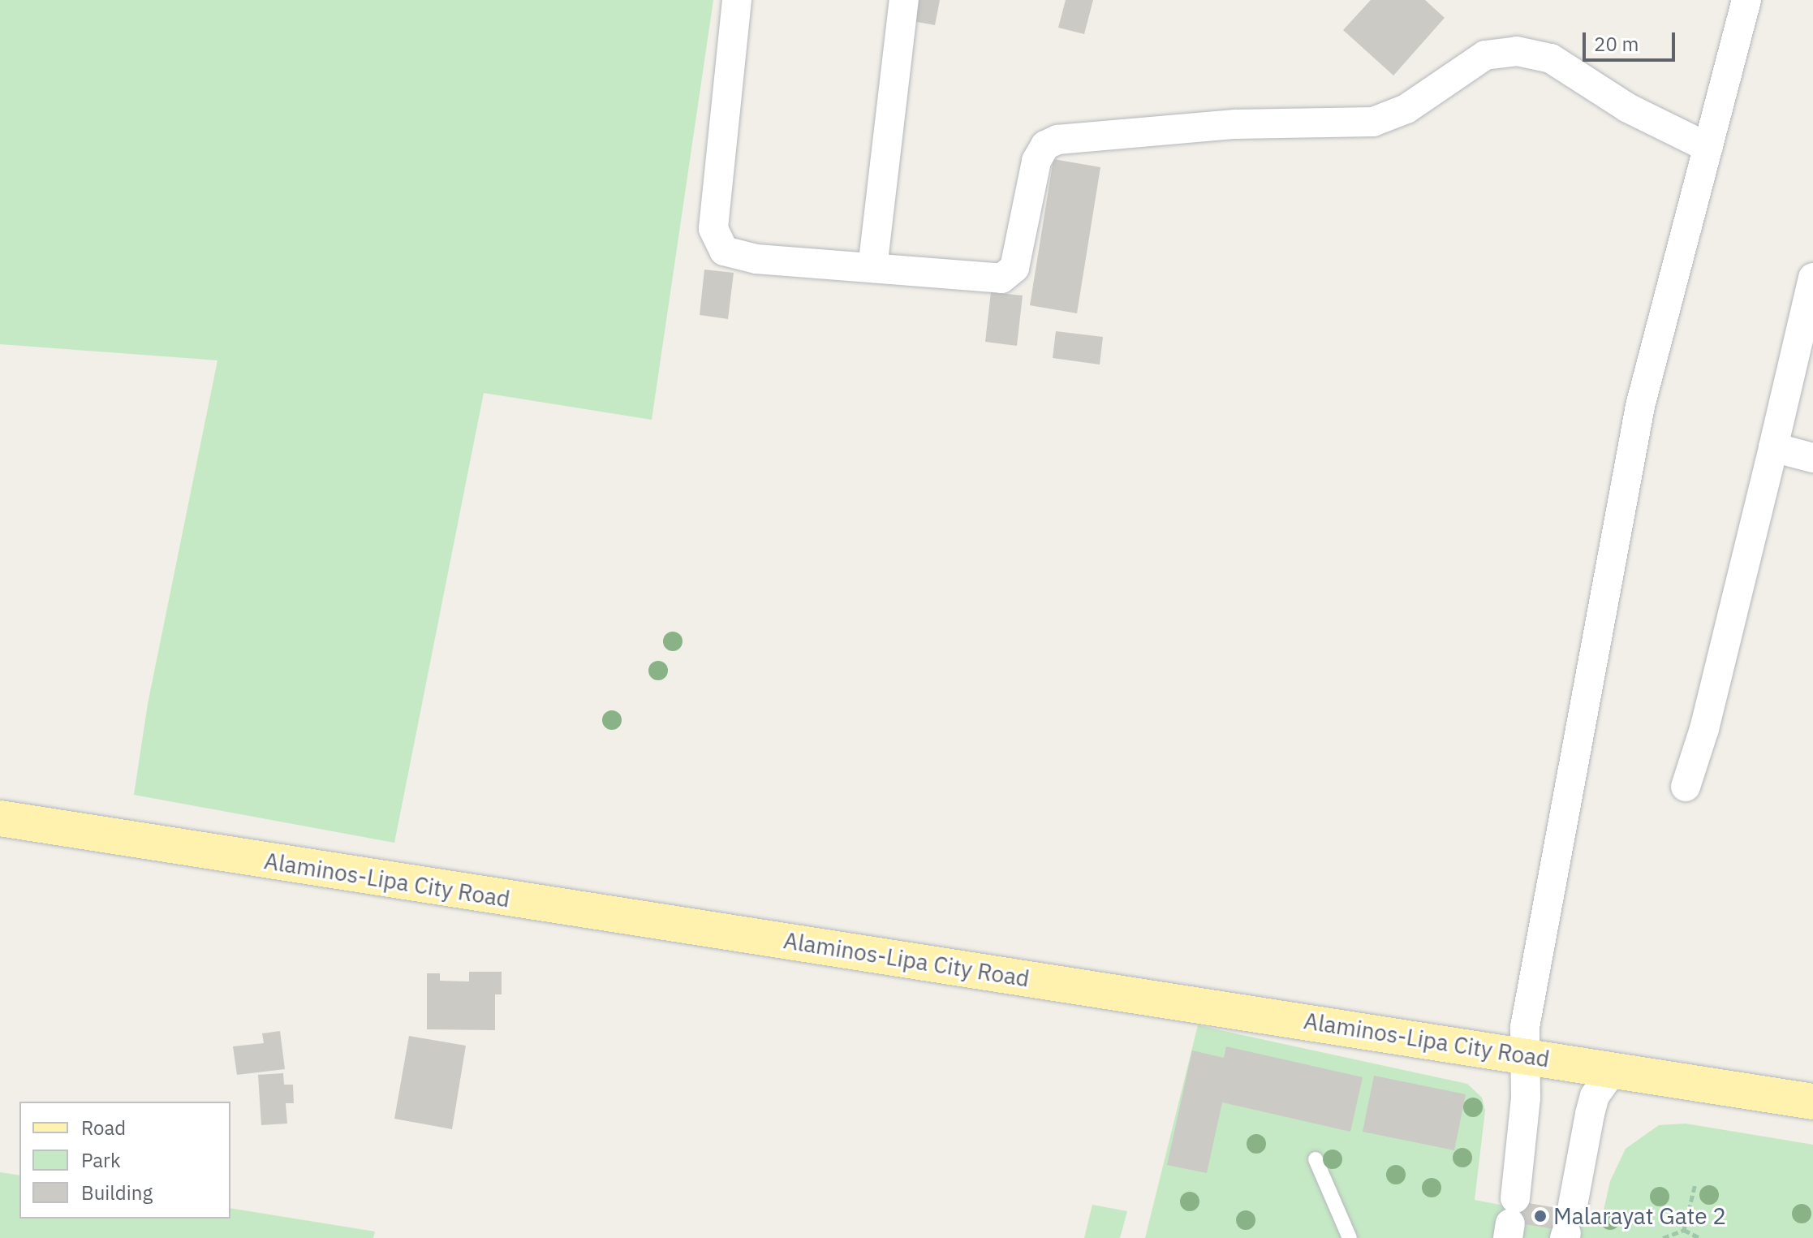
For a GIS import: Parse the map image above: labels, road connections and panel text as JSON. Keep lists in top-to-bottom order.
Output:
{
  "streets": {
    "main road": ["Alaminos-Lipa City Road"]
  },
  "places": ["Malarayat Gate 2"],
  "legend": ["Road", "Park", "Building"],
  "scale_bar": "20 m"
}
